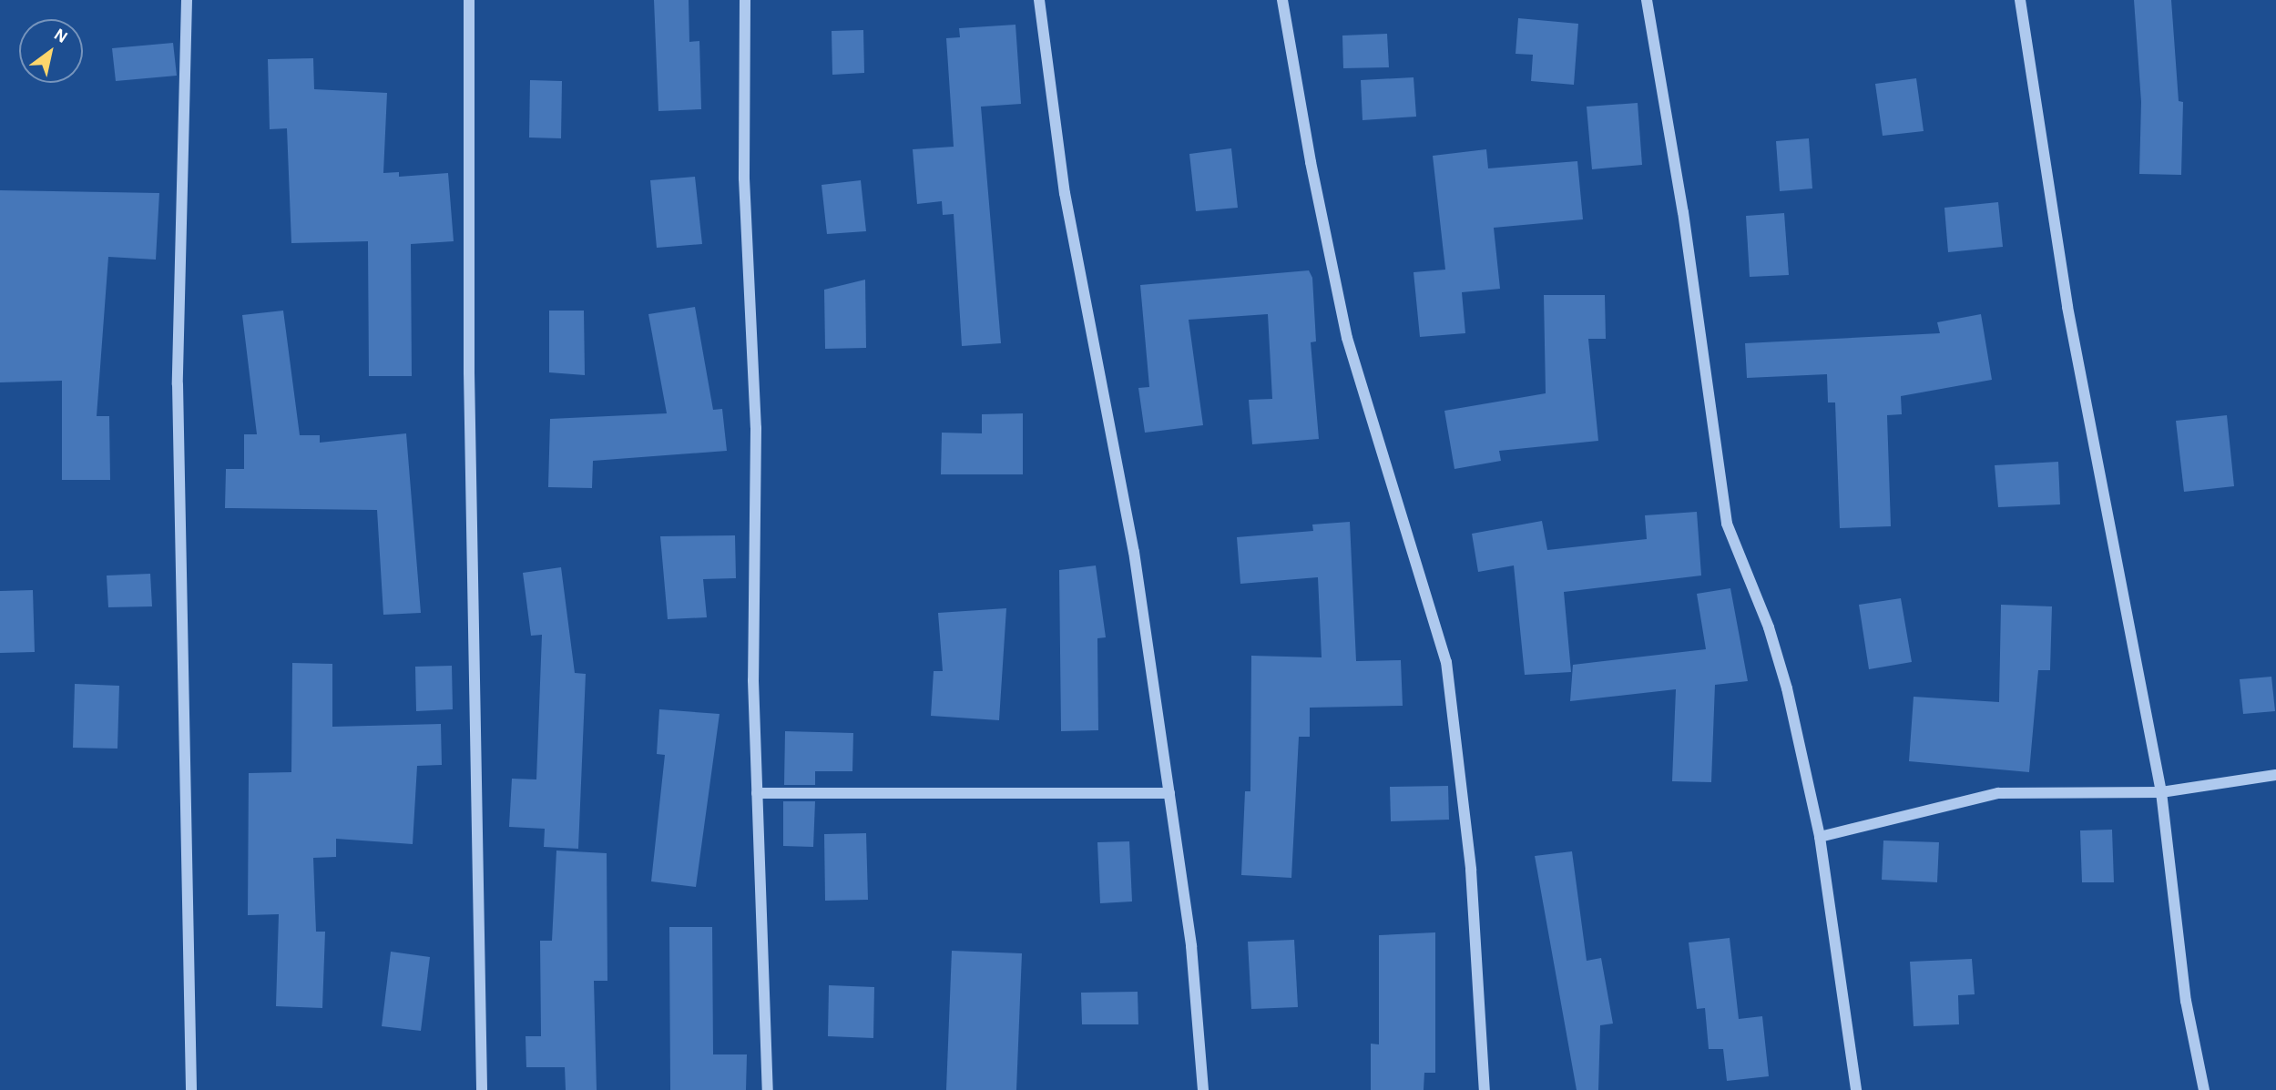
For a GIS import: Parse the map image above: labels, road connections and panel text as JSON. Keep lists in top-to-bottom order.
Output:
{
  "north": "top right"
}
